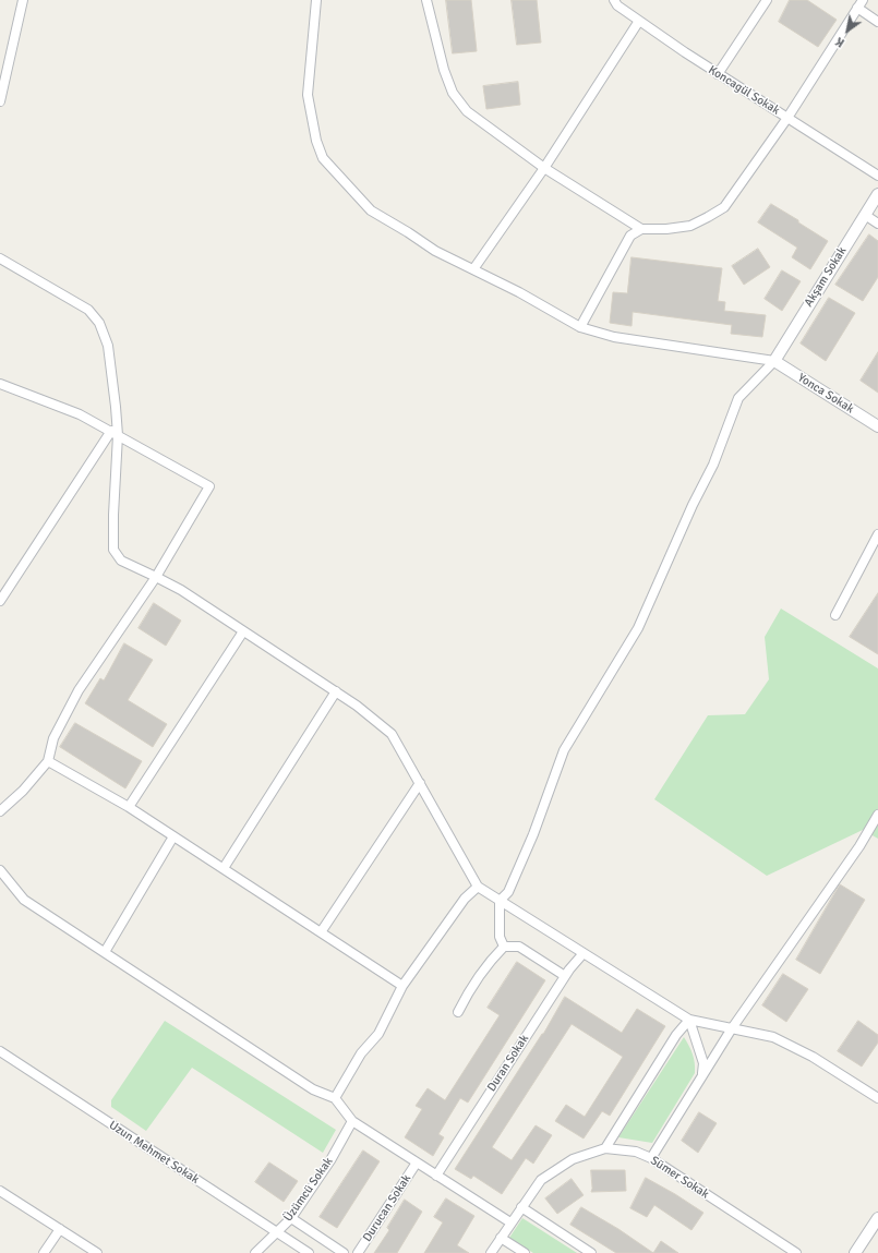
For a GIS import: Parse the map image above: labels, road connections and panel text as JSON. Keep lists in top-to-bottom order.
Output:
{
  "streets": {
    "street": [
      "Koncagül Sokak",
      "Akşam Sokak",
      "Yonca Sokak",
      "Duran Sokak",
      "Uzun Mehmet Sokak",
      "Sümer Sokak",
      "Üzümcü Sokak",
      "Durucan Sokak"
    ]
  },
  "crossings": [
    ["Akşam Sokak", "Yonca Sokak"],
    ["Uzun Mehmet Sokak", "Üzümcü Sokak"]
  ],
  "north": "bottom left"
}
